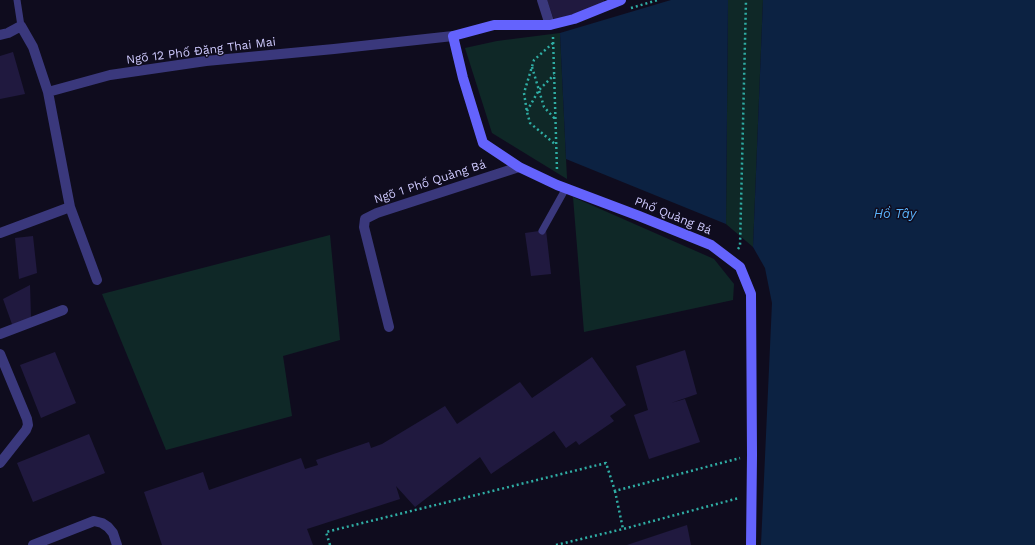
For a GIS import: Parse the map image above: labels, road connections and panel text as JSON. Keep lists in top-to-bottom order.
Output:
{
  "streets": {
    "street": ["Ngõ 12 Phố Đặng Thai Mai", "Ngõ 1 Phố Quảng Bá", "Phố Quảng Bá"]
  },
  "crossings": [
    ["Ngõ 12 Phố Đặng Thai Mai", "Phố Quảng Bá"],
    ["Ngõ 1 Phố Quảng Bá", "Phố Quảng Bá"]
  ],
  "water": ["Hồ Tây"]
}
